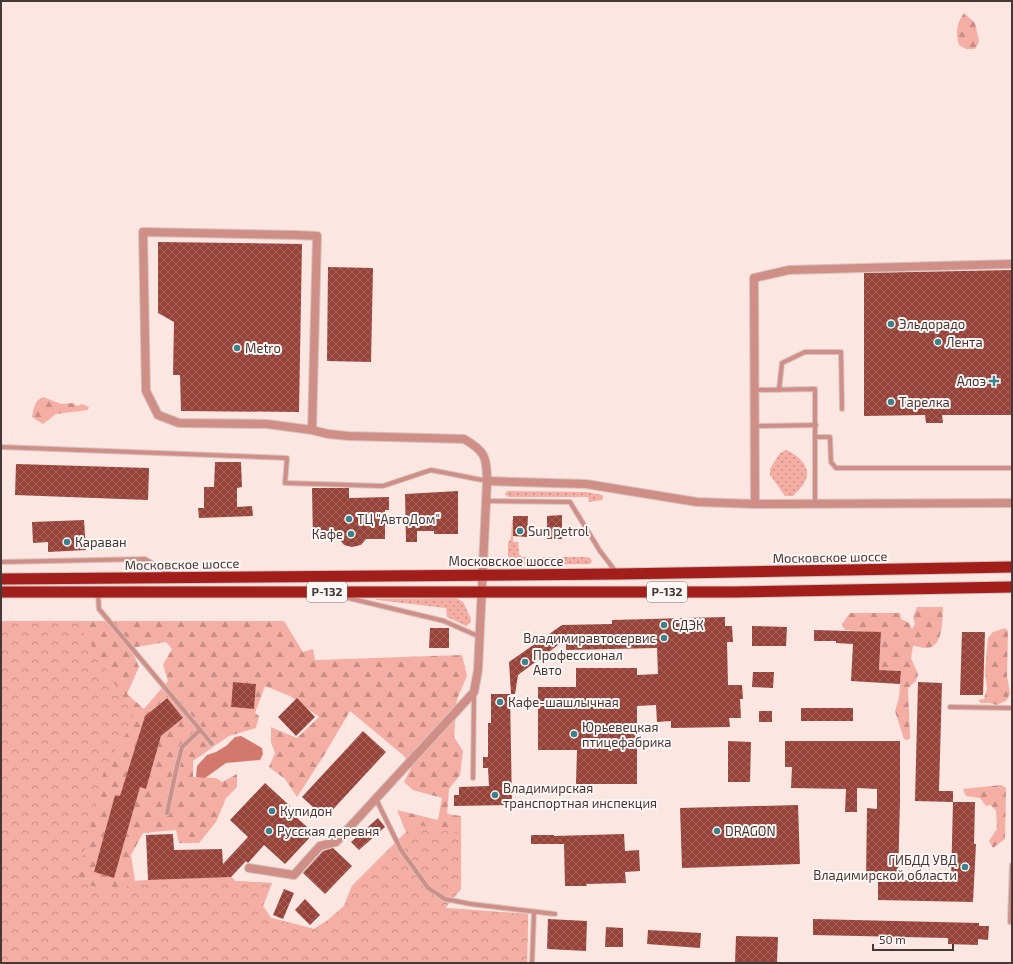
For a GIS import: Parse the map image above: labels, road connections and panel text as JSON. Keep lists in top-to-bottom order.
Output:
{
  "streets": {
    "highway": ["Московское шоссе", "Р-132"]
  },
  "places": {
    "other": [
      "Эльдорадо",
      "Лента",
      "Metro",
      "Тарелка",
      "ТЦ \"АвтоДом\"",
      "Sun petrol",
      "Кафе",
      "Караван",
      "СДЭК",
      "Владимиравтосервис",
      "Профессионал Авто",
      "Кафе-шашлычная",
      "Юрьевецкая птицефабрика",
      "Владимирская транспортная инспекция",
      "Купидон",
      "Русская деревня",
      "DRAGON",
      "ГИБДД УВД Владимирской области"
    ],
    "health": ["Алоэ"]
  },
  "scale_bar": "50 m"
}
